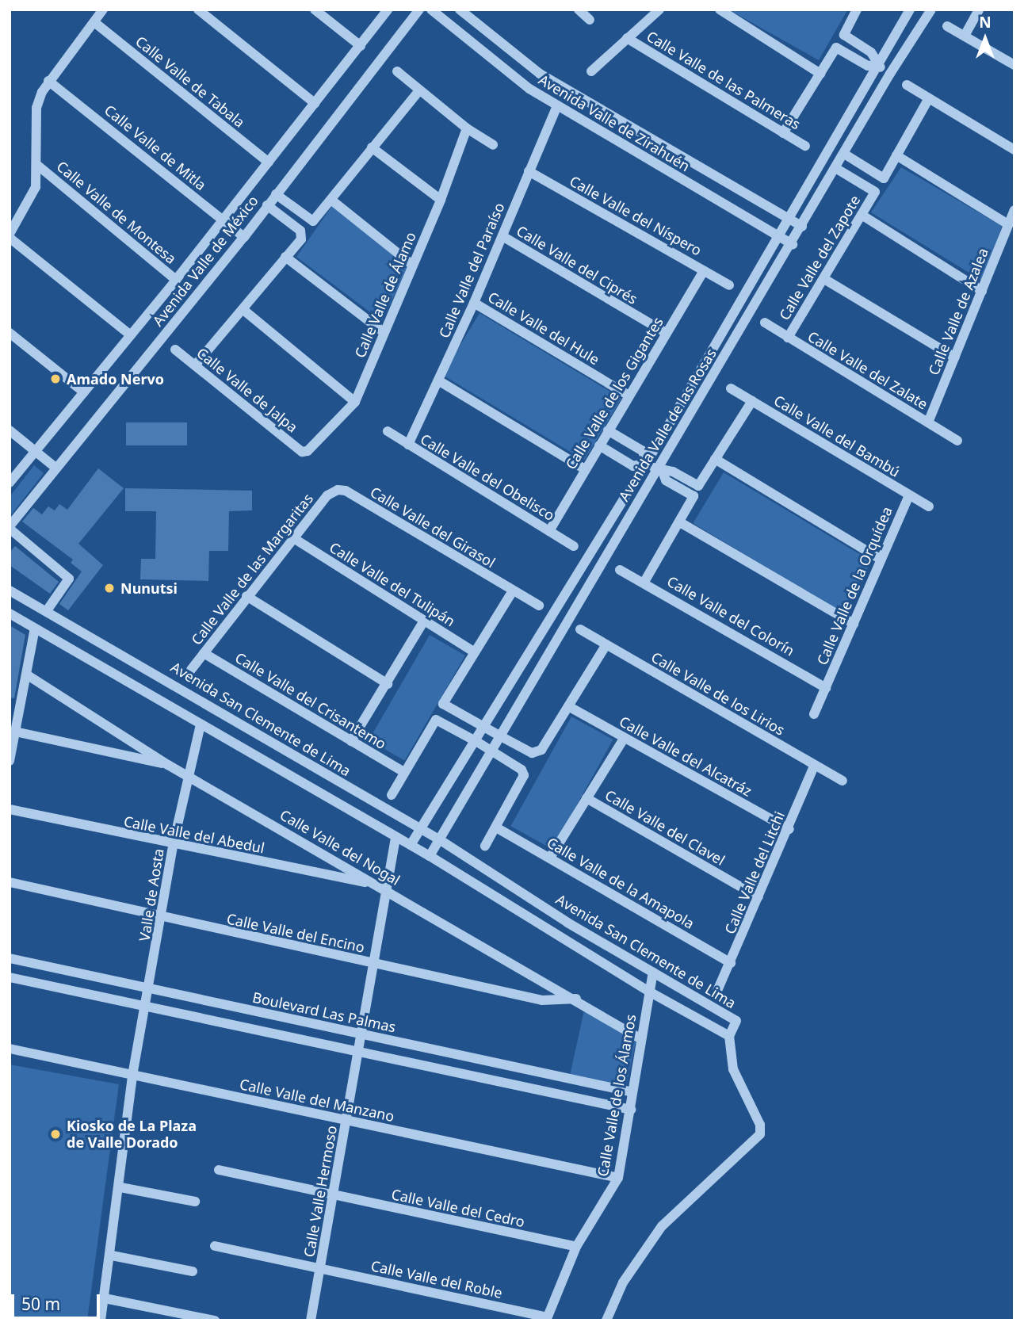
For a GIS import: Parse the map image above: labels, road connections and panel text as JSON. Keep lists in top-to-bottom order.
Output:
{
  "streets": {
    "street": [
      "Calle Valle de las Palmeras",
      "Calle Valle de Tabala",
      "Avenida Valle de Zirahuén",
      "Calle Valle de Mitla",
      "Calle Valle de Montesa",
      "Calle Valle del Níspero",
      "Calle Valle del Zapote",
      "Avenida Valle de México",
      "Calle Valle del Ciprés",
      "Calle Valle del Paraíso",
      "Calle Valle de Álamo",
      "Calle Valle de Azalea",
      "Calle Valle del Hule",
      "Calle Valle del Zalate",
      "Calle Valle de Jalpa",
      "Calle Valle de los Gigantes",
      "Avenida Valle de las Rosas",
      "Calle Valle del Bambú",
      "Calle Valle del Obelisco",
      "Calle Valle del Girasol",
      "Calle Valle de las Margaritas",
      "Calle Valle del Tulipán",
      "Calle Valle de la Orquídea",
      "Calle Valle del Colorín",
      "Calle Valle de los Lirios",
      "Calle Valle del Crisantemo",
      "Avenida San Clemente de Lima",
      "Calle Valle del Alcatráz",
      "Calle Valle del Clavel",
      "Calle Valle del Abedul",
      "Calle Valle del Nogal",
      "Calle Valle del Litchi",
      "Calle Valle de la Amapola",
      "Valle de Aosta",
      "Calle Valle del Encino",
      "Boulevard Las Palmas",
      "Calle Valle de los Álamos",
      "Calle Valle del Manzano",
      "Calle Valle Hermoso",
      "Calle Valle del Cedro",
      "Calle Valle del Roble"
    ]
  },
  "crossings": [
    ["Calle Valle de Tabala", "Avenida Valle de México"],
    ["Avenida Valle de Zirahuén", "Calle Valle del Paraíso"],
    ["Avenida Valle de Zirahuén", "Avenida Valle de las Rosas"],
    ["Calle Valle de Mitla", "Avenida Valle de México"],
    ["Calle Valle de Montesa", "Avenida Valle de México"],
    ["Calle Valle del Níspero", "Calle Valle del Paraíso"],
    ["Calle Valle del Níspero", "Calle Valle de los Gigantes"],
    ["Calle Valle del Zapote", "Calle Valle del Zalate"],
    ["Calle Valle del Zapote", "Avenida Valle de las Rosas"],
    ["Calle Valle del Ciprés", "Calle Valle del Paraíso"],
    ["Calle Valle del Ciprés", "Calle Valle de los Gigantes"],
    ["Calle Valle del Paraíso", "Calle Valle del Hule"],
    ["Calle Valle del Paraíso", "Calle Valle del Obelisco"],
    ["Calle Valle de Álamo", "Calle Valle de Jalpa"],
    ["Calle Valle de Azalea", "Calle Valle del Zalate"],
    ["Calle Valle del Hule", "Calle Valle de los Gigantes"],
    ["Calle Valle de los Gigantes", "Calle Valle del Obelisco"],
    ["Avenida Valle de las Rosas", "Avenida San Clemente de Lima"],
    ["Calle Valle del Bambú", "Calle Valle de la Orquídea"],
    ["Calle Valle del Girasol", "Calle Valle de las Margaritas"],
    ["Calle Valle de las Margaritas", "Calle Valle del Tulipán"],
    ["Calle Valle de las Margaritas", "Calle Valle del Crisantemo"],
    ["Calle Valle de la Orquídea", "Calle Valle del Colorín"],
    ["Calle Valle de los Lirios", "Calle Valle del Litchi"],
    ["Avenida San Clemente de Lima", "Calle Valle de los Álamos"],
    ["Calle Valle del Alcatráz", "Calle Valle del Litchi"],
    ["Calle Valle del Clavel", "Calle Valle del Litchi"],
    ["Calle Valle del Abedul", "Calle Valle del Nogal"],
    ["Calle Valle del Abedul", "Valle de Aosta"],
    ["Calle Valle del Nogal", "Valle de Aosta"],
    ["Calle Valle del Nogal", "Calle Valle del Encino"],
    ["Calle Valle del Nogal", "Calle Valle de los Álamos"],
    ["Calle Valle del Nogal", "Calle Valle Hermoso"],
    ["Calle Valle del Litchi", "Calle Valle de la Amapola"],
    ["Valle de Aosta", "Calle Valle del Encino"],
    ["Valle de Aosta", "Boulevard Las Palmas"],
    ["Valle de Aosta", "Calle Valle del Manzano"],
    ["Calle Valle del Encino", "Calle Valle Hermoso"],
    ["Boulevard Las Palmas", "Calle Valle de los Álamos"],
    ["Boulevard Las Palmas", "Calle Valle Hermoso"],
    ["Calle Valle de los Álamos", "Calle Valle del Manzano"],
    ["Calle Valle de los Álamos", "Calle Valle del Cedro"],
    ["Calle Valle de los Álamos", "Calle Valle del Roble"],
    ["Calle Valle del Manzano", "Calle Valle Hermoso"],
    ["Calle Valle Hermoso", "Calle Valle del Cedro"],
    ["Calle Valle Hermoso", "Calle Valle del Roble"]
  ],
  "places": ["Amado Nervo", "Nunutsi", "Kiosko de La Plaza de Valle Dorado"],
  "scale_bar": "50 m",
  "north": "top"
}
